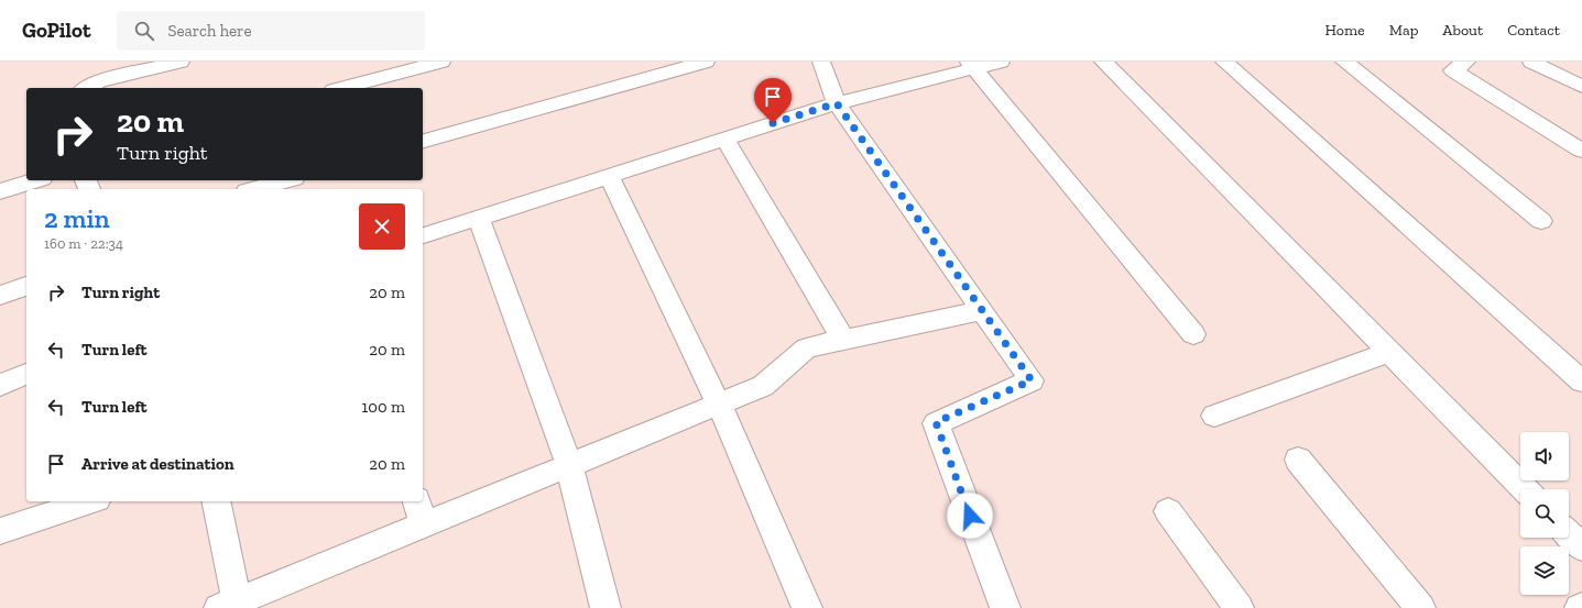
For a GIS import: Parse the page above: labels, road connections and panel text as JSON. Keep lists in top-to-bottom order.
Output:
{
  "page": {
    "header": "GoPilot",
    "search": "Search here",
    "nav": [
      "Home",
      "Map",
      "About",
      "Contact"
    ],
    "turn": ["20 m", "Turn right"],
    "heading": ["2 min", "160 m · 22:34"],
    "list": [
      {
        "name": "Turn right",
        "value": "20 m"
      },
      {
        "name": "Turn left",
        "value": "20 m"
      },
      {
        "name": "Turn left",
        "value": "100 m"
      },
      {
        "name": "Arrive at destination",
        "value": "20 m"
      }
    ]
  }
}
